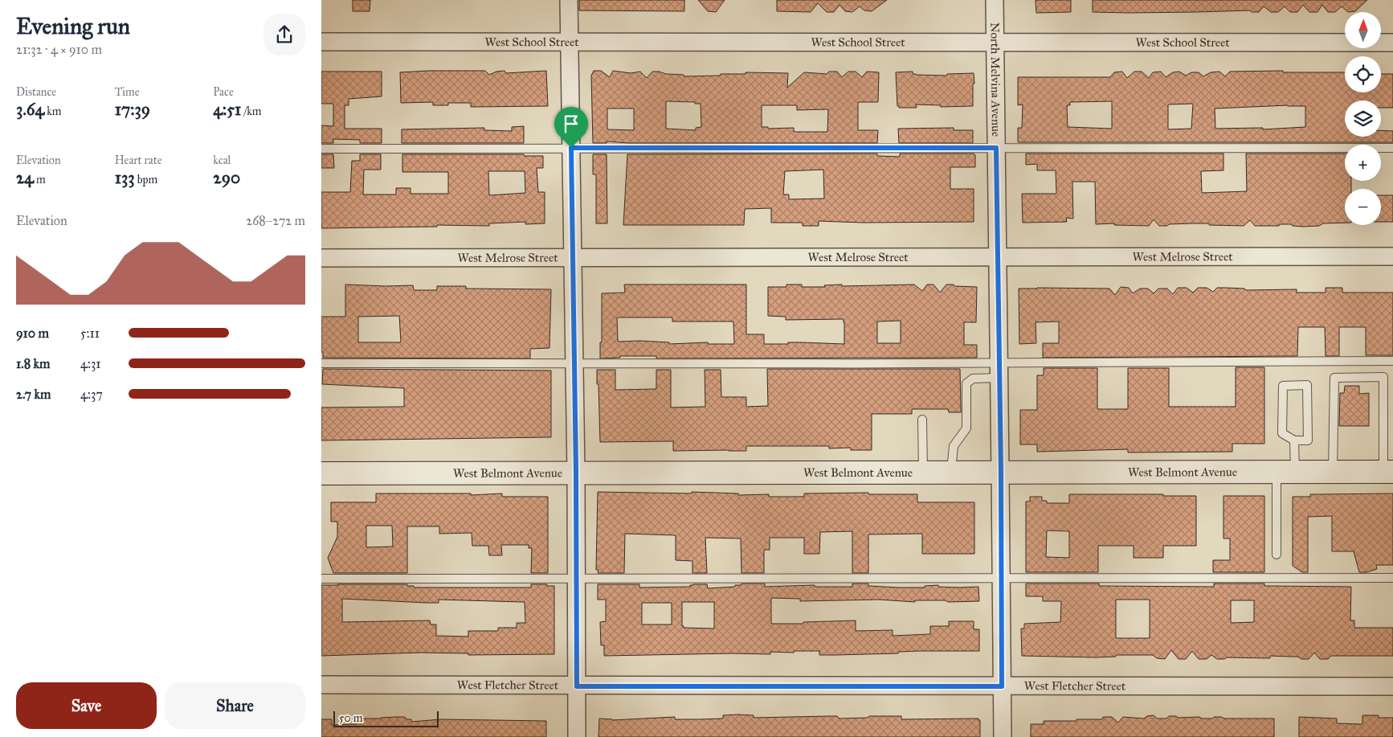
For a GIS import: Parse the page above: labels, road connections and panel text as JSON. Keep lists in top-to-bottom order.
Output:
{
  "streets": {
    "main road": ["West Belmont Avenue"],
    "street": [
      "West School Street",
      "North Melvina Avenue",
      "West Melrose Street",
      "West Fletcher Street"
    ]
  },
  "crossings": [
    ["West School Street", "North Melvina Avenue"],
    ["North Melvina Avenue", "West Melrose Street"],
    ["North Melvina Avenue", "West Belmont Avenue"],
    ["North Melvina Avenue", "West Fletcher Street"]
  ],
  "scale_bar": "50 m",
  "north": "top",
  "page": {
    "heading": ["Evening run", "21:32 · 4 × 910 m"],
    "map_buttons": ["+", "−"],
    "stats": [
      ["Distance", "3.64 km"],
      ["Time", "17:39"],
      ["Pace", "4:51 /km"],
      ["Elevation", "24 m"],
      ["Heart rate", "133 bpm"],
      ["kcal", "290"]
    ],
    "chart": ["Elevation", "268–272 m"],
    "list": [
      {
        "name": "910 m",
        "note": "5:11"
      },
      {
        "name": "1.8 km",
        "note": "4:31"
      },
      {
        "name": "2.7 km",
        "note": "4:37"
      }
    ],
    "buttons": ["Save", "Share"],
    "scale": "50 m"
  }
}
